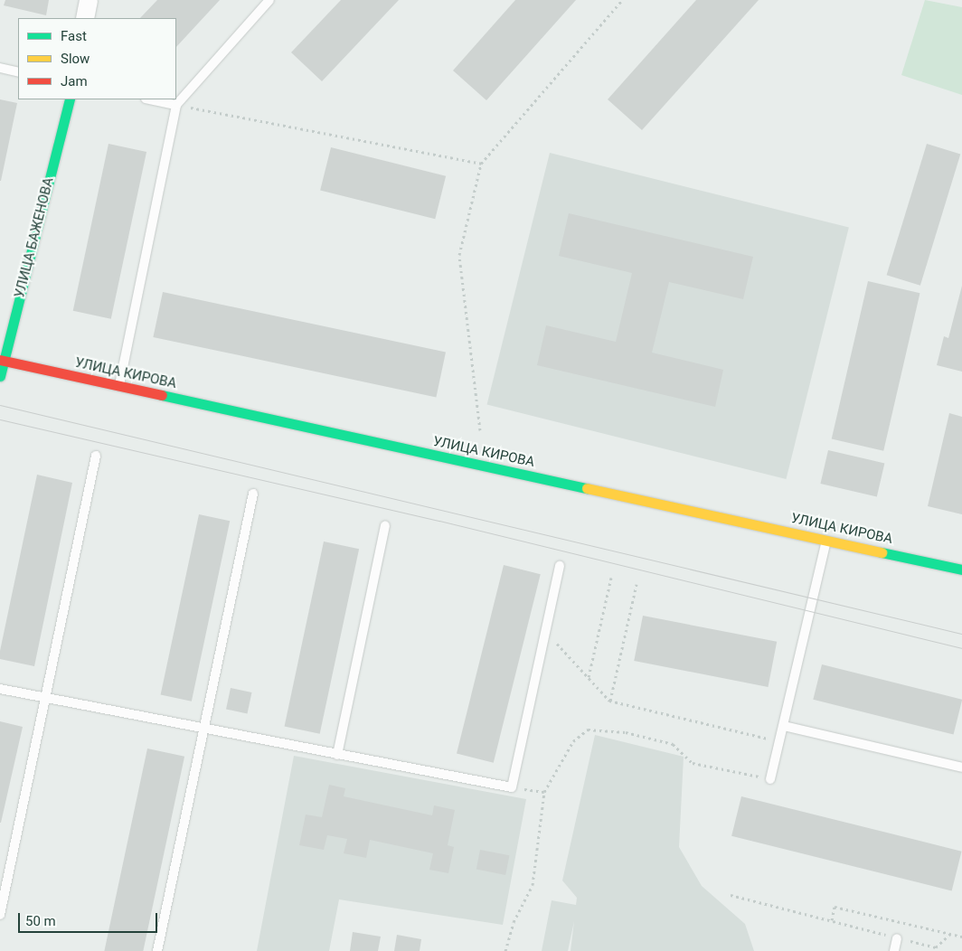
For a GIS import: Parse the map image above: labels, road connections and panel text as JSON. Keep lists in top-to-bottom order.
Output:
{
  "streets": {
    "street": ["УЛИЦА БАЖЕНОВА", "УЛИЦА КИРОВА"]
  },
  "crossings": [
    ["УЛИЦА БАЖЕНОВА", "УЛИЦА КИРОВА"]
  ],
  "legend": ["Fast", "Slow", "Jam"],
  "scale_bar": "50 m"
}
